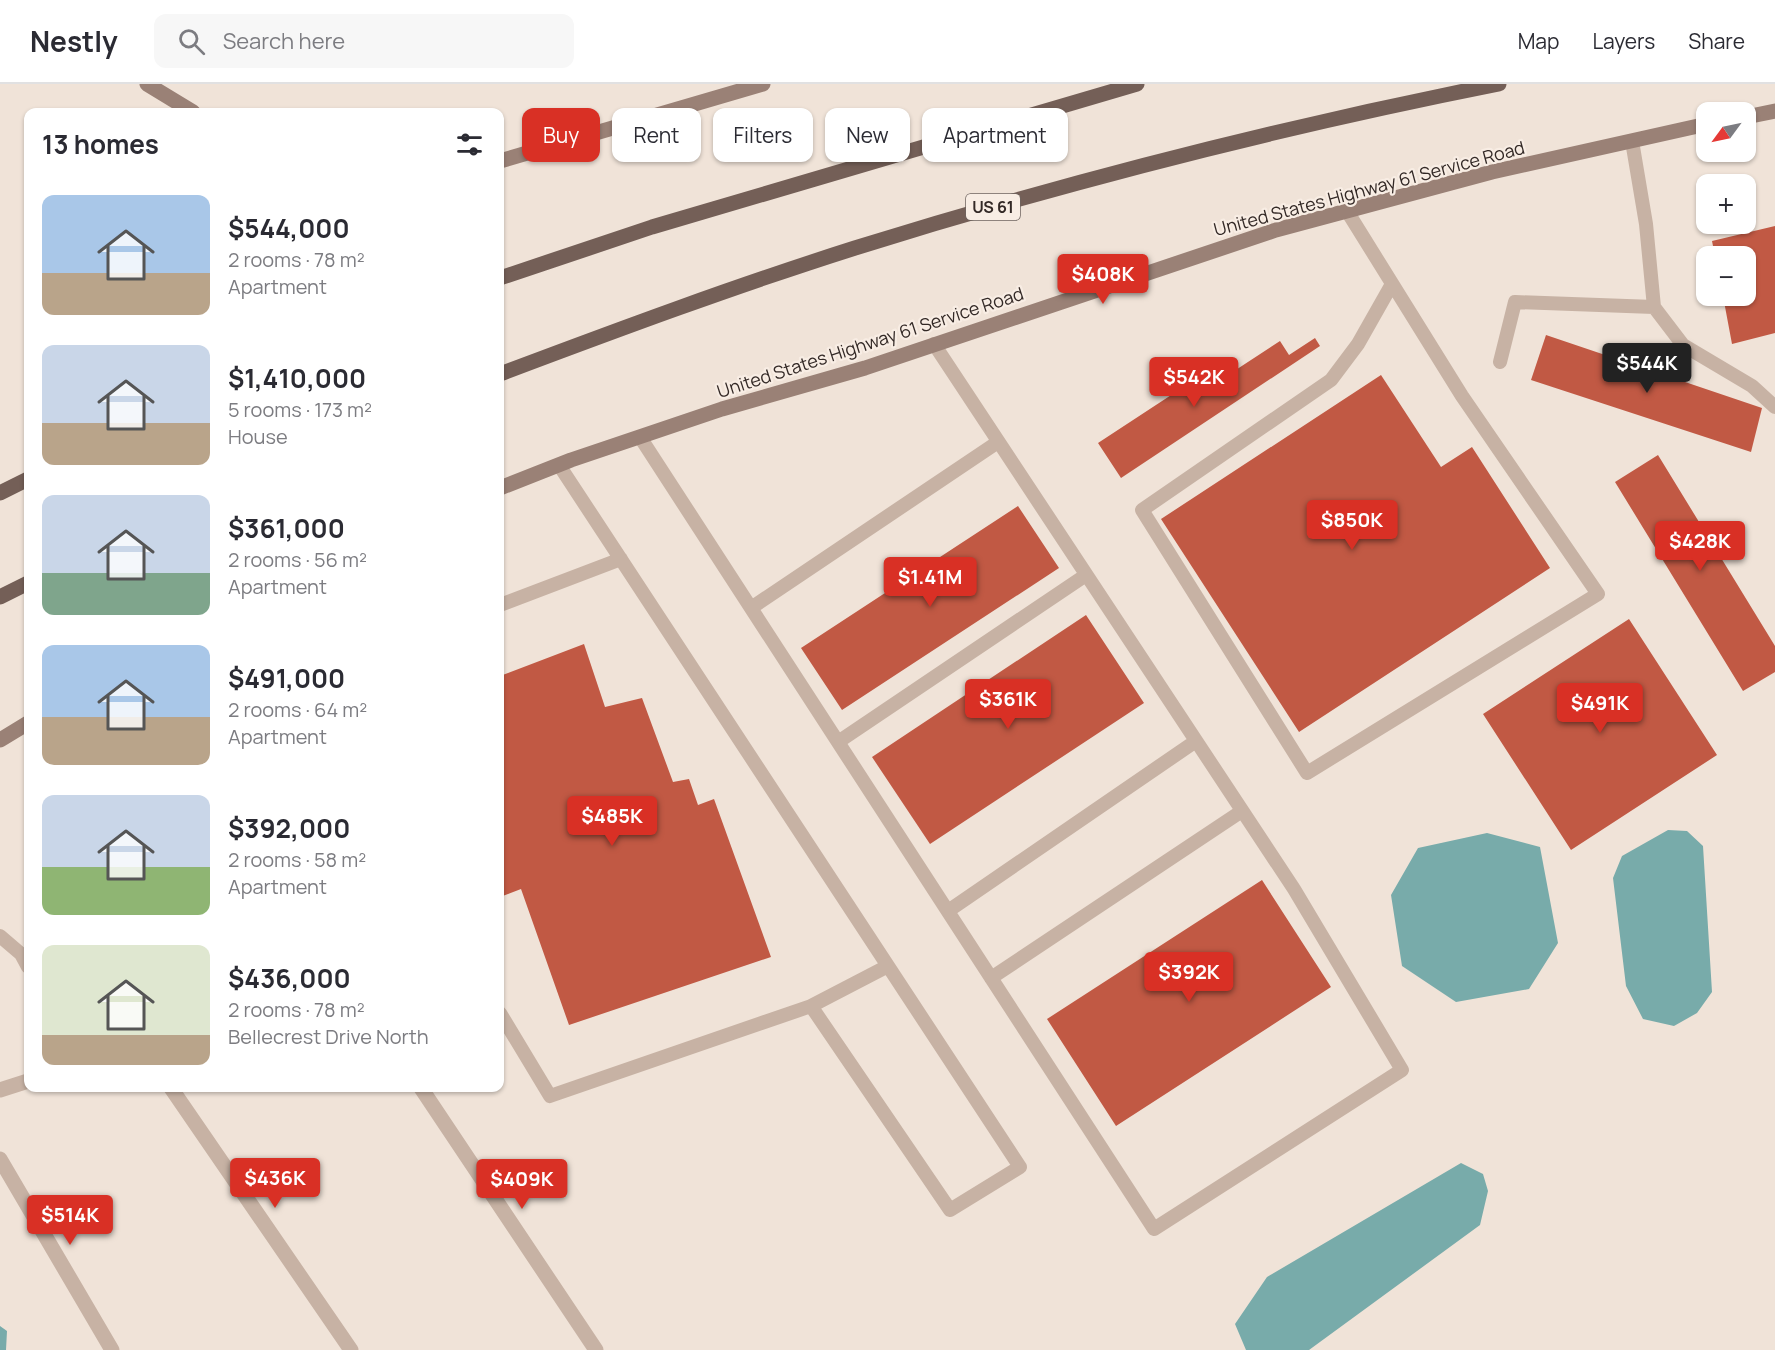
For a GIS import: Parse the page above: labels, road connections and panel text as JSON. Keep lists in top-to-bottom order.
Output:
{
  "streets": {
    "main road": ["US 61"],
    "street": ["United States Highway 61 Service Road"]
  },
  "north": "bottom left",
  "page": {
    "header": "Nestly",
    "search": "Search here",
    "nav": ["Map", "Layers", "Share"],
    "map_buttons": ["+", "−"],
    "chip": [
      "Buy",
      "Rent",
      "Filters",
      "New",
      "Apartment"
    ],
    "heading": "13 homes",
    "list": [
      {
        "name": "$544,000",
        "note": "2 rooms · 78 m² · Apartment"
      },
      {
        "name": "$1,410,000",
        "note": "5 rooms · 173 m² · House"
      },
      {
        "name": "$361,000",
        "note": "2 rooms · 56 m² · Apartment"
      },
      {
        "name": "$491,000",
        "note": "2 rooms · 64 m² · Apartment"
      },
      {
        "name": "$392,000",
        "note": "2 rooms · 58 m² · Apartment"
      },
      {
        "name": "$436,000",
        "note": "2 rooms · 78 m² · Bellecrest Drive North"
      }
    ],
    "price": [
      "$408K",
      "$544K",
      "$542K",
      "$850K",
      "$428K",
      "$1.41M",
      "$361K",
      "$491K",
      "$485K",
      "$392K",
      "$436K",
      "$409K",
      "$514K"
    ]
  }
}
